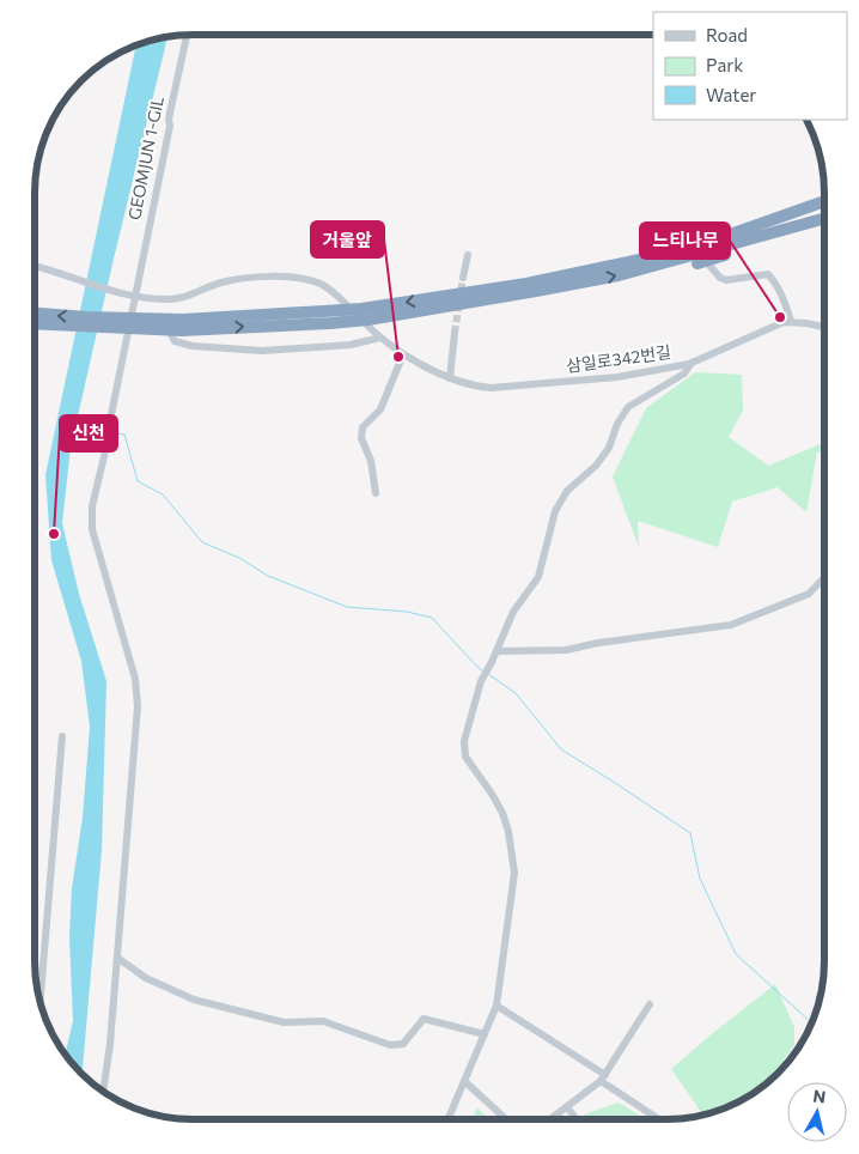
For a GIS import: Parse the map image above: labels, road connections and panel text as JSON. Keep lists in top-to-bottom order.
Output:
{
  "streets": {
    "street": ["GEOMJUN 1-GIL", "삼일로342번길"]
  },
  "crossings": [
    ["GEOMJUN 1-GIL", "삼일로342번길"]
  ],
  "places": ["느티나무", "거울앞", "신천"],
  "legend": ["Road", "Park", "Water"],
  "north": "top"
}
